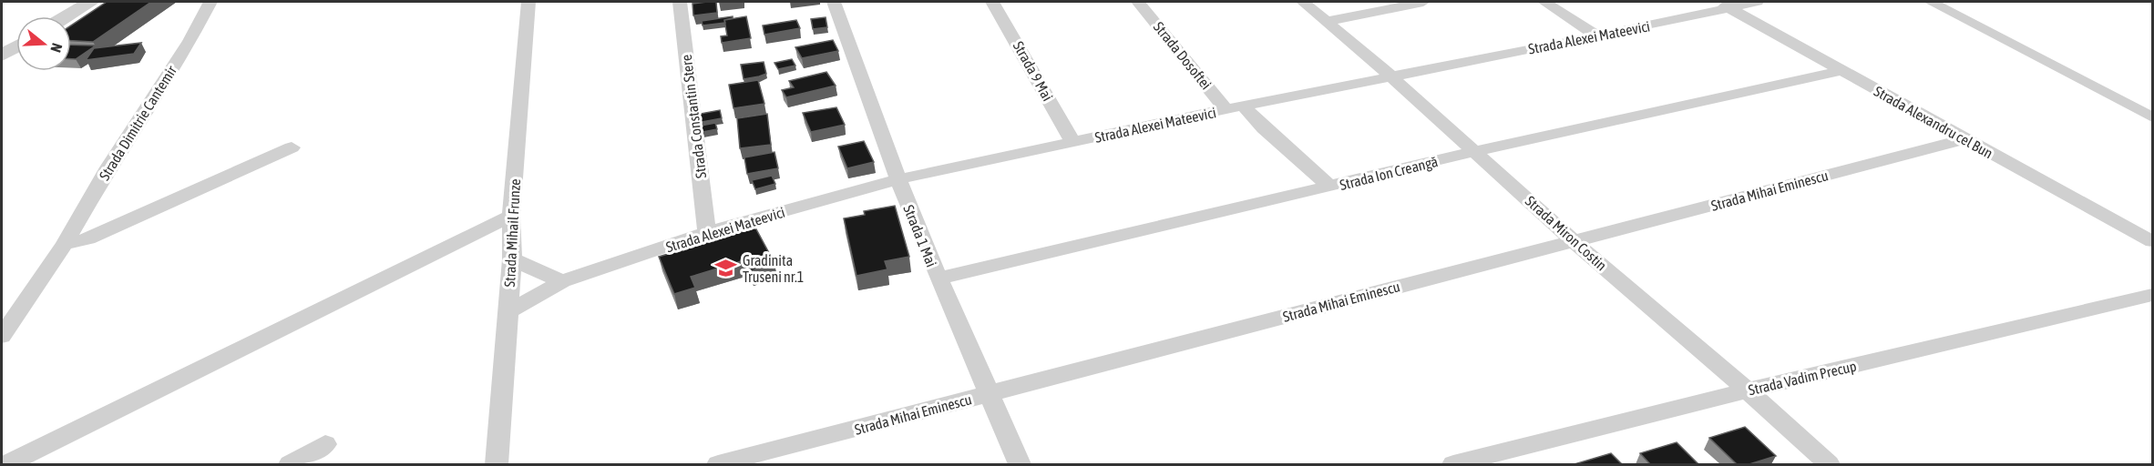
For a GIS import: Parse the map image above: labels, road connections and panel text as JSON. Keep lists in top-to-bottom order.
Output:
{
  "streets": {
    "street": [
      "Strada Alexei Mateevici",
      "Strada Dosoftei",
      "Strada 9 Mai",
      "Strada Constantin Stere",
      "Strada Alexandru cel Bun",
      "Strada Dimitrie Cantemir",
      "Strada Ion Creangă",
      "Strada Mihai Eminescu",
      "Strada Mihail Frunze",
      "Strada Miron Costin",
      "Strada 1 Mai",
      "Strada Vadim Precup"
    ]
  },
  "crossings": [
    ["Strada Alexei Mateevici", "Strada Dosoftei"],
    ["Strada Alexei Mateevici", "Strada 9 Mai"],
    ["Strada Alexei Mateevici", "Strada Constantin Stere"],
    ["Strada Alexei Mateevici", "Strada Alexandru cel Bun"],
    ["Strada Alexei Mateevici", "Strada Mihail Frunze"],
    ["Strada Alexei Mateevici", "Strada Miron Costin"],
    ["Strada Alexei Mateevici", "Strada 1 Mai"],
    ["Strada Dosoftei", "Strada Ion Creangă"],
    ["Strada Alexandru cel Bun", "Strada Ion Creangă"],
    ["Strada Alexandru cel Bun", "Strada Mihai Eminescu"],
    ["Strada Ion Creangă", "Strada Miron Costin"],
    ["Strada Ion Creangă", "Strada 1 Mai"],
    ["Strada Mihai Eminescu", "Strada Miron Costin"],
    ["Strada Mihai Eminescu", "Strada 1 Mai"],
    ["Strada Miron Costin", "Strada Vadim Precup"]
  ],
  "places": {
    "school or university": ["Gradinita Truseni nr.1"]
  },
  "north": "right"
}
